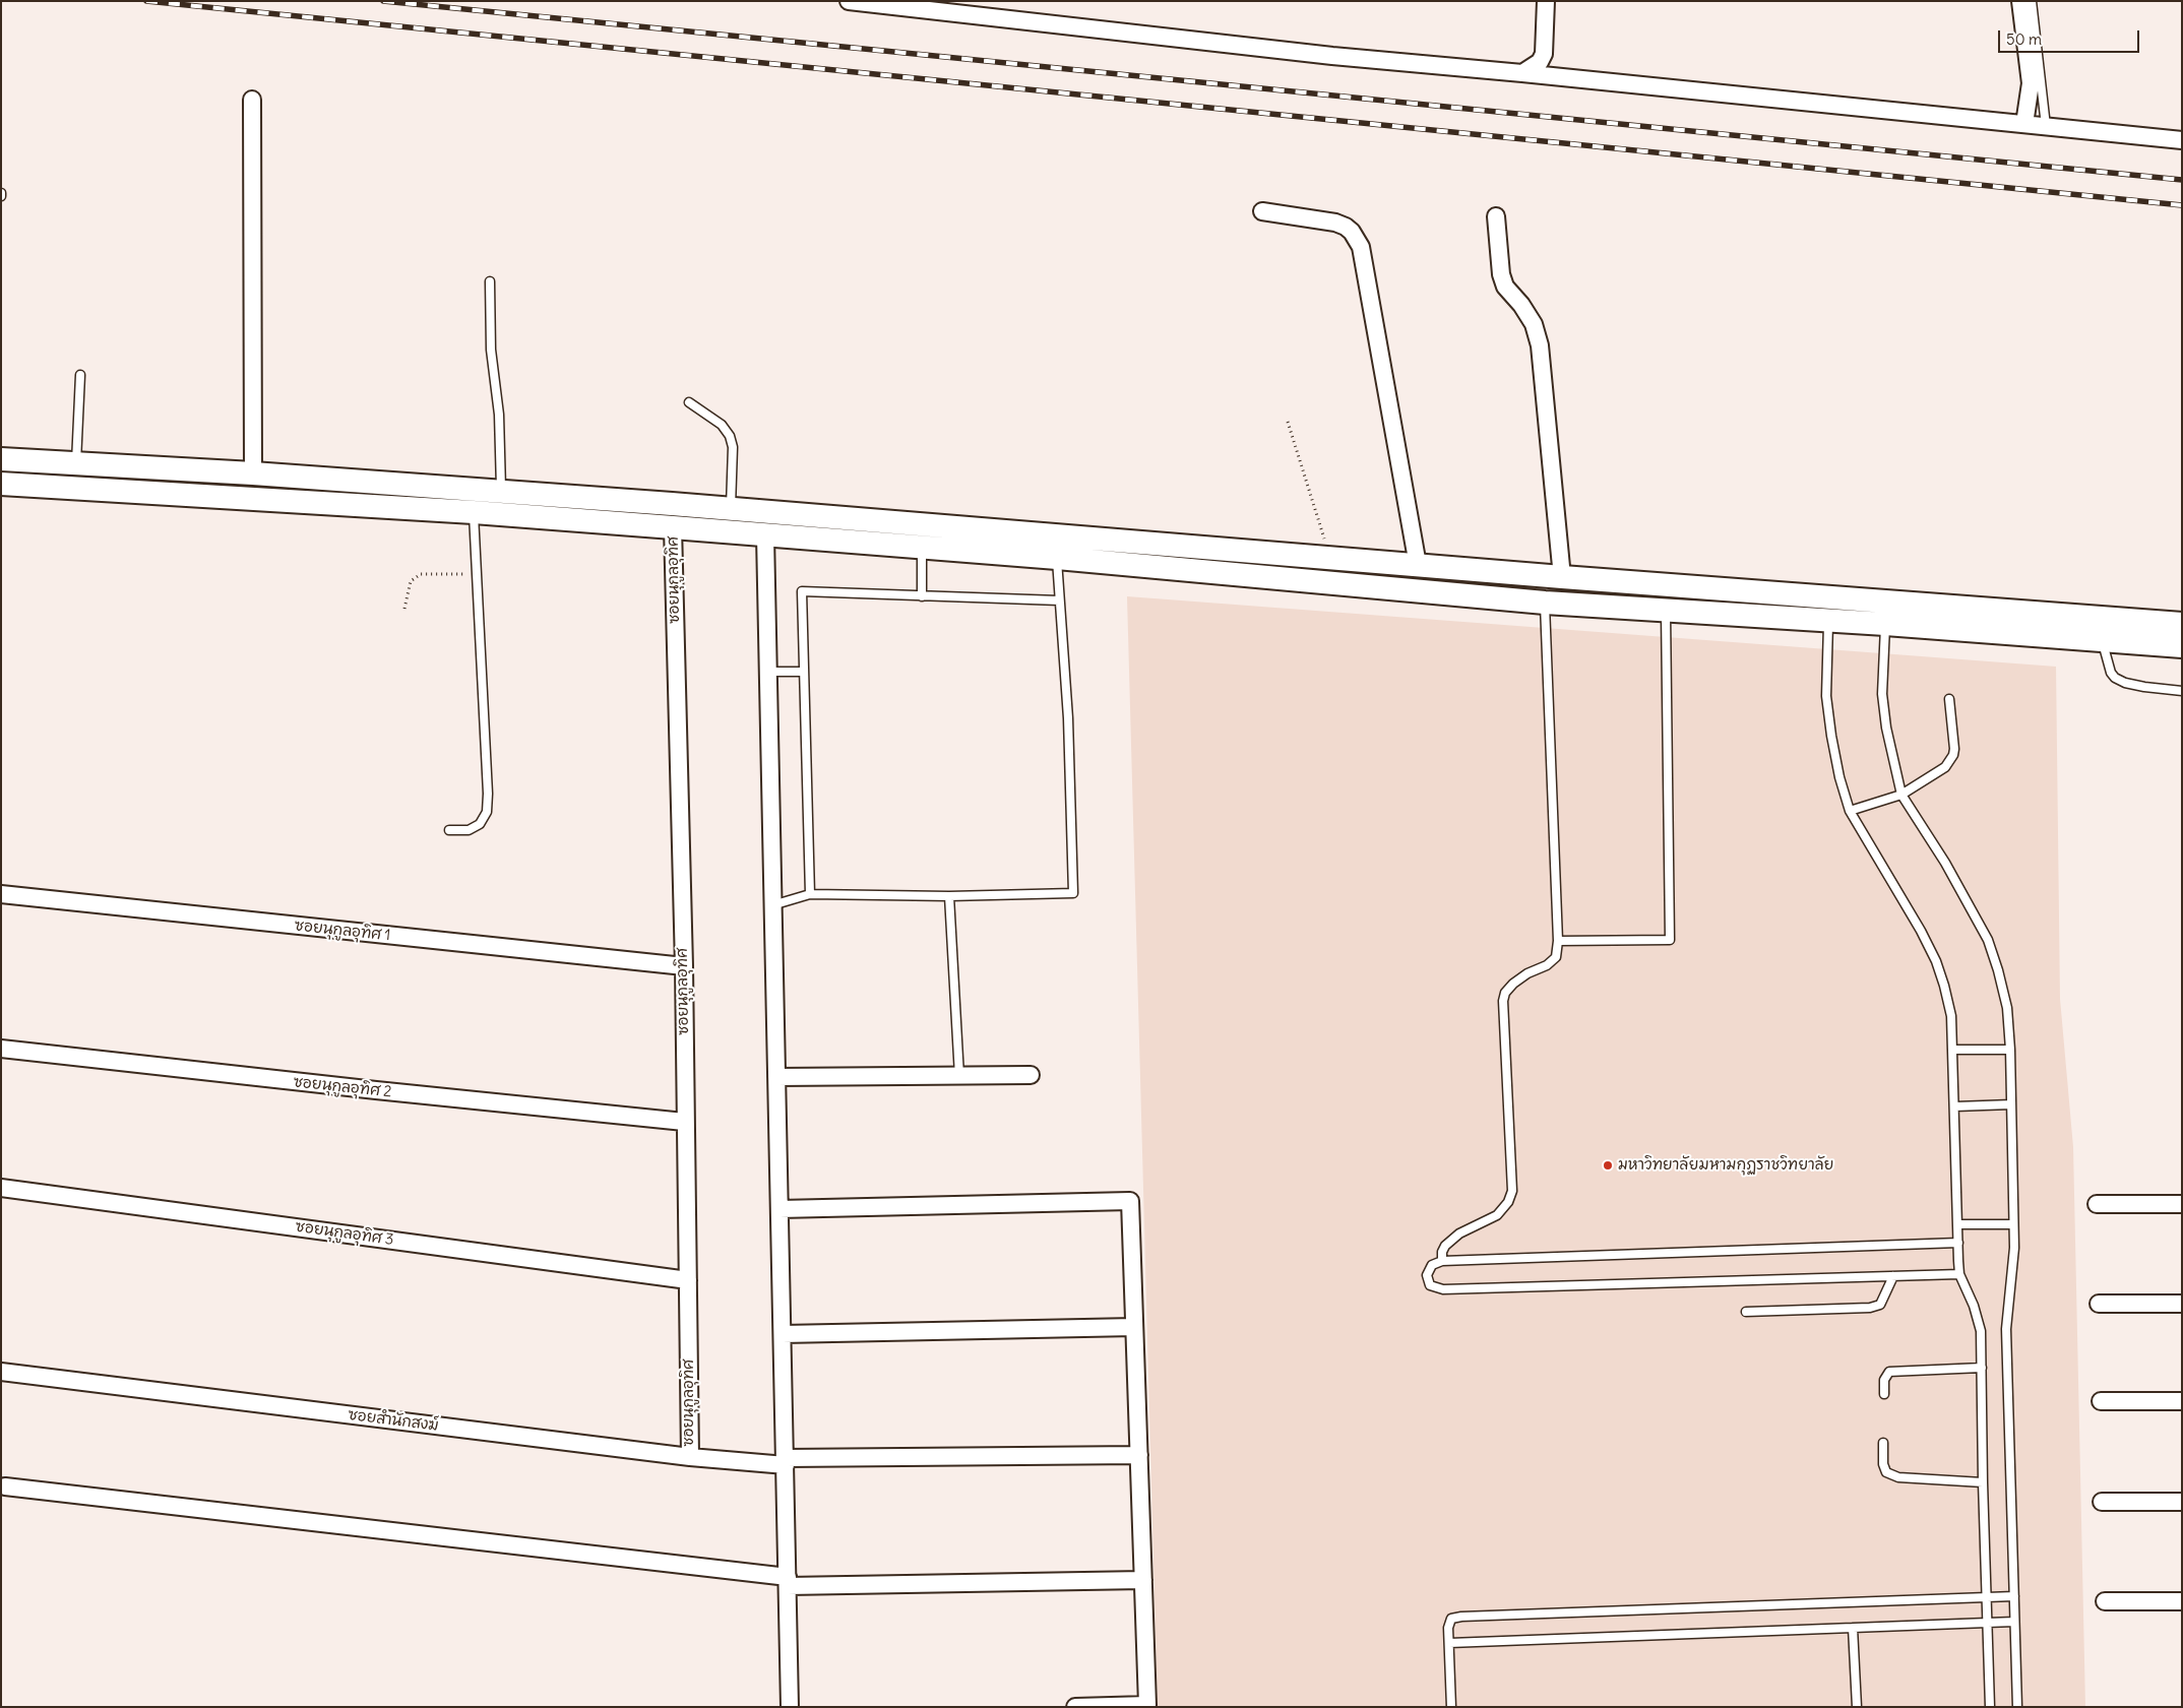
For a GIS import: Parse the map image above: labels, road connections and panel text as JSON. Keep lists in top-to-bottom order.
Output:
{
  "streets": {
    "street": [
      "ซอยนุกูลอุทิศ",
      "ซอยนุกูลอุทิศ 1",
      "ซอยนุกูลอุทิศ 2",
      "ซอยนุกูลอุทิศ 3",
      "ซอยสำนักสงฆ์"
    ]
  },
  "crossings": [
    ["ซอยนุกูลอุทิศ", "ซอยนุกูลอุทิศ 1"],
    ["ซอยนุกูลอุทิศ", "ซอยนุกูลอุทิศ 2"],
    ["ซอยนุกูลอุทิศ", "ซอยนุกูลอุทิศ 3"],
    ["ซอยนุกูลอุทิศ", "ซอยสำนักสงฆ์"]
  ],
  "places": ["มหาวิทยาลัยมหามกุฏราชวิทยาลัย"],
  "scale_bar": "50 m"
}
